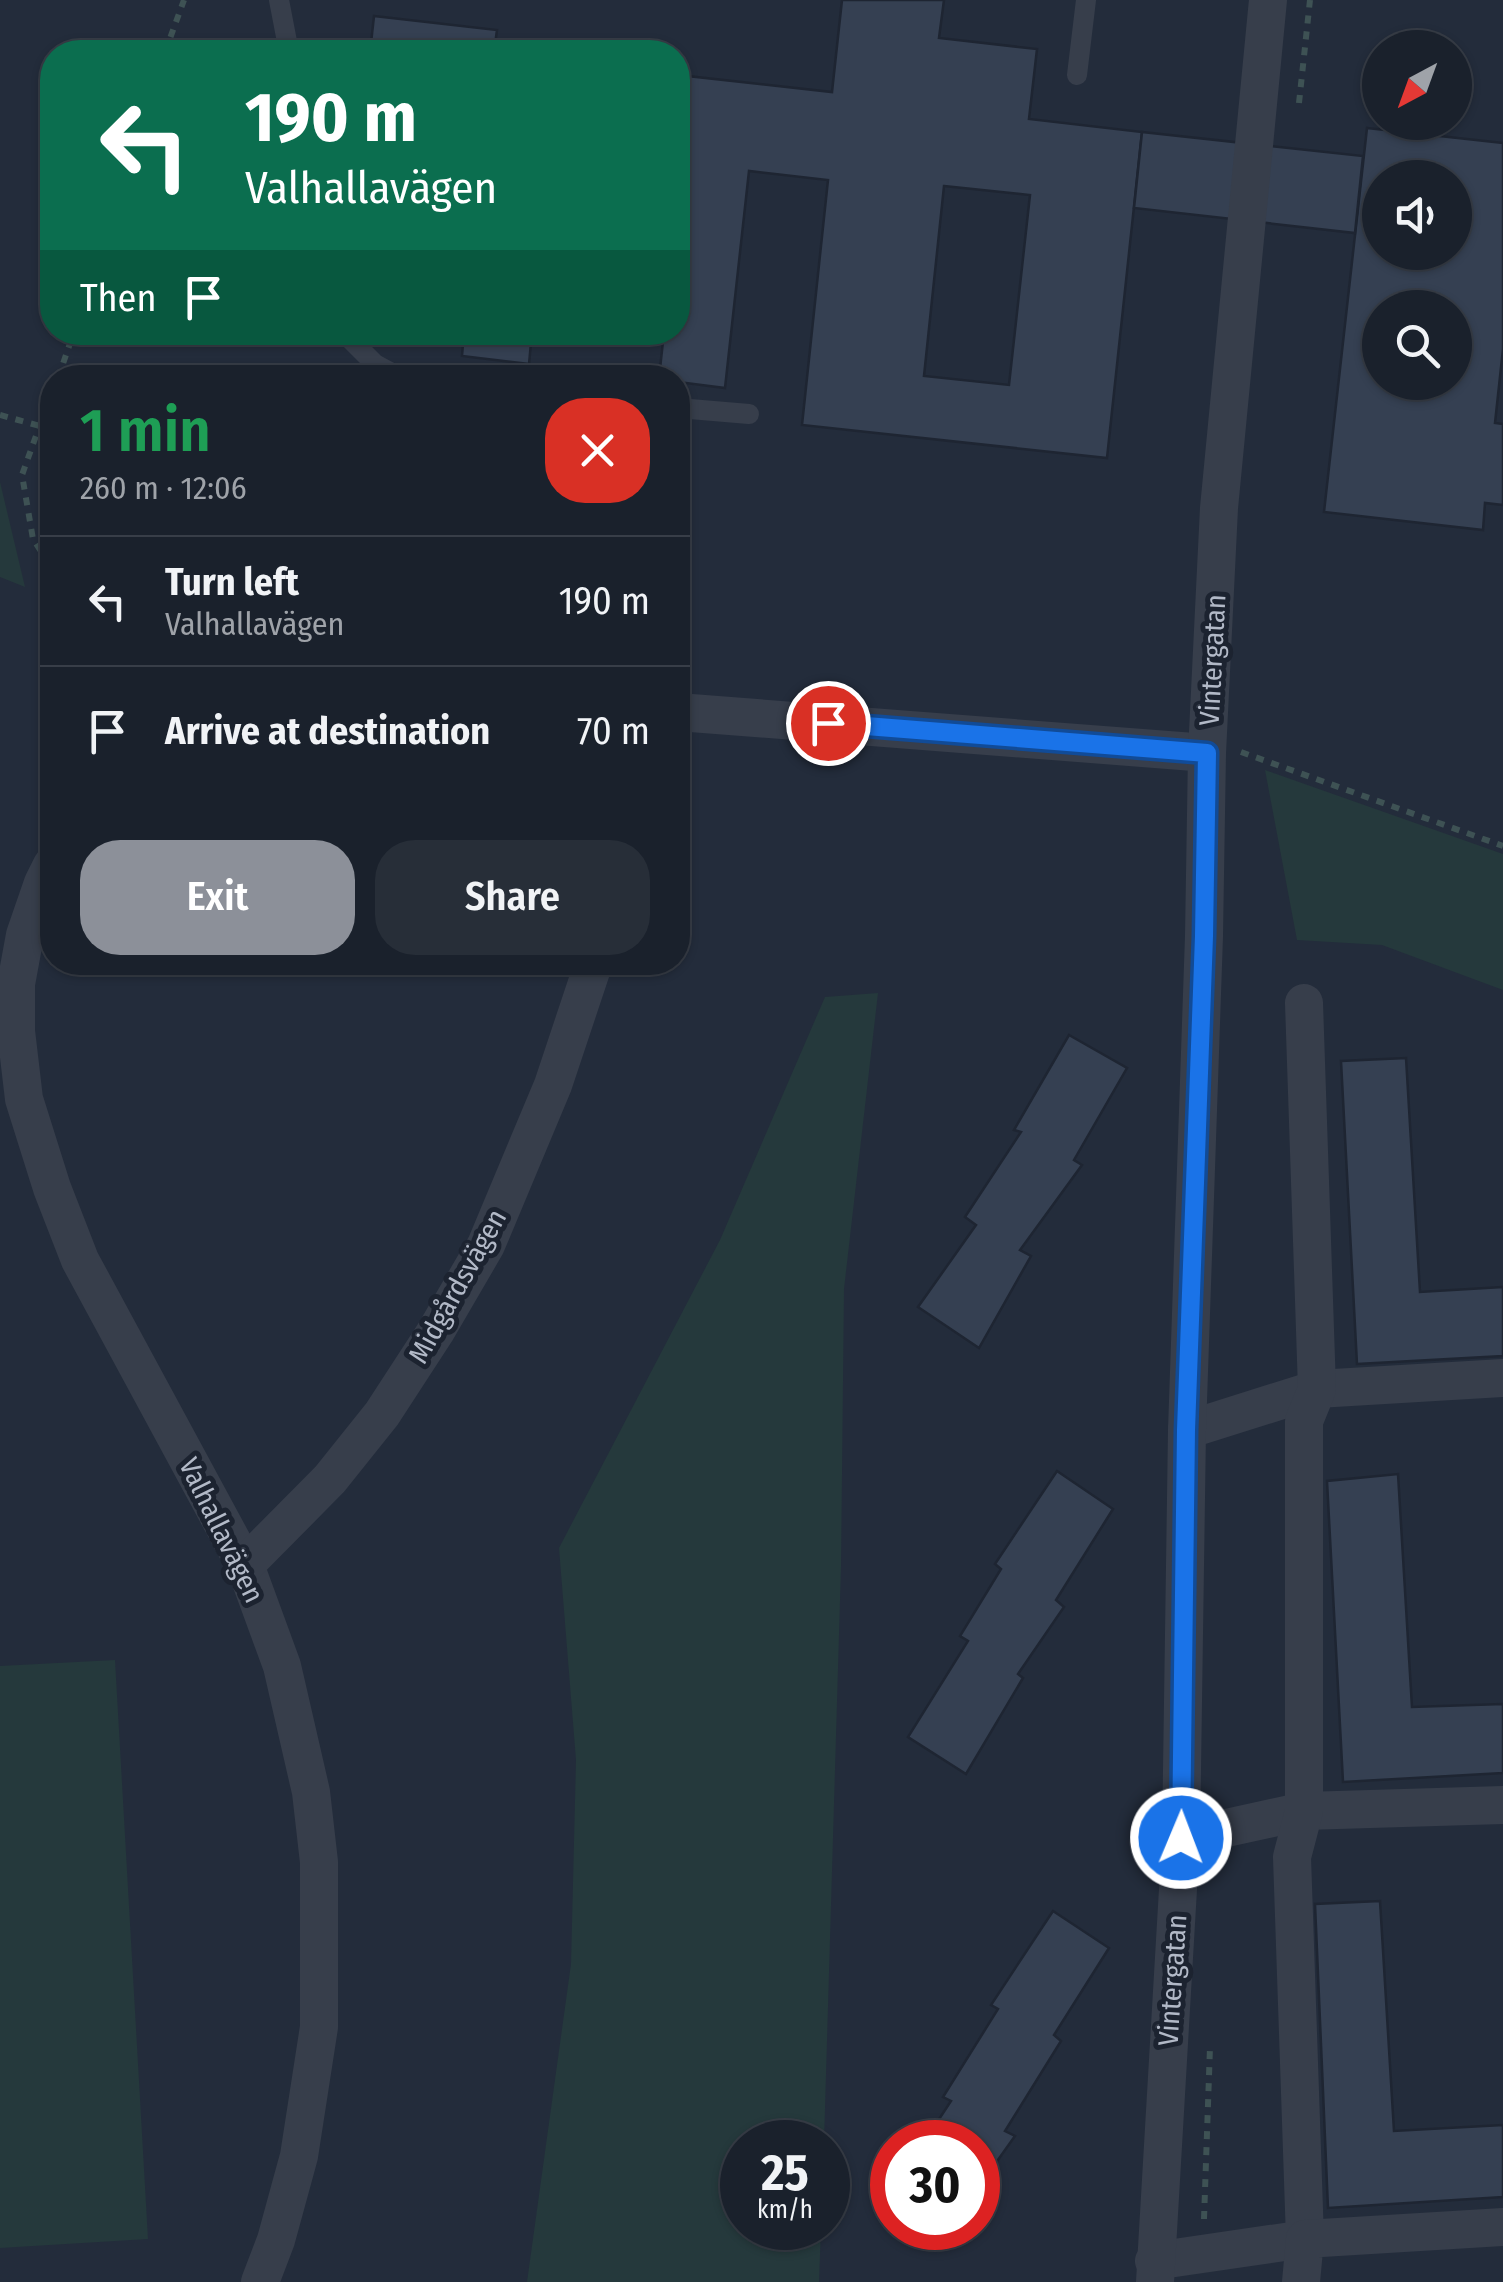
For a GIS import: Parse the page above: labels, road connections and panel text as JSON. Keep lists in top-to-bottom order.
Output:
{
  "streets": {
    "street": ["Vintergatan", "Midgårdsvägen", "Valhallavägen"]
  },
  "crossings": [
    ["Midgårdsvägen", "Valhallavägen"]
  ],
  "north": "bottom left",
  "page": {
    "turn": ["190 m", "Valhallavägen"],
    "then": "Then",
    "heading": ["1 min", "260 m · 12:06"],
    "list": [
      {
        "name": "Turn left",
        "note": "Valhallavägen",
        "value": "190 m"
      },
      {
        "name": "Arrive at destination",
        "value": "70 m"
      }
    ],
    "buttons": ["Exit", "Share"],
    "speed": "25 km/h",
    "limit": "30"
  }
}
